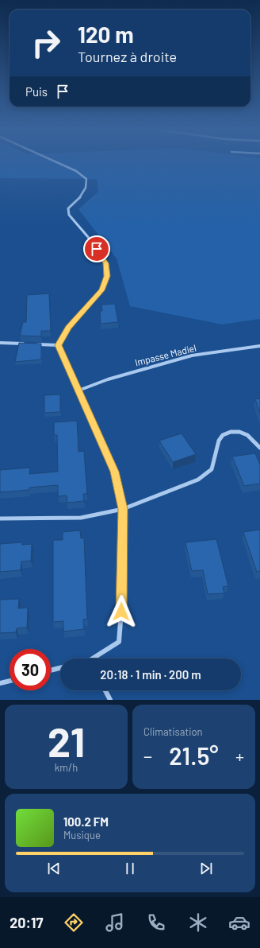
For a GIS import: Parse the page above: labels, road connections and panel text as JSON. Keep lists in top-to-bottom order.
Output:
{
  "streets": {
    "street": ["Impasse Madiel"]
  },
  "page": {
    "turn": ["120 m", "Tournez à droite"],
    "then": "Puis",
    "limit": "30",
    "trip": "20:18 · 1 min · 200 m",
    "tile": [
      ["21", "km/h"],
      "Climatisation"
    ],
    "heat": ["−", "21.5°", "+"],
    "song": ["100.2 FM", "Musique"],
    "tabs": "20:17"
  }
}
